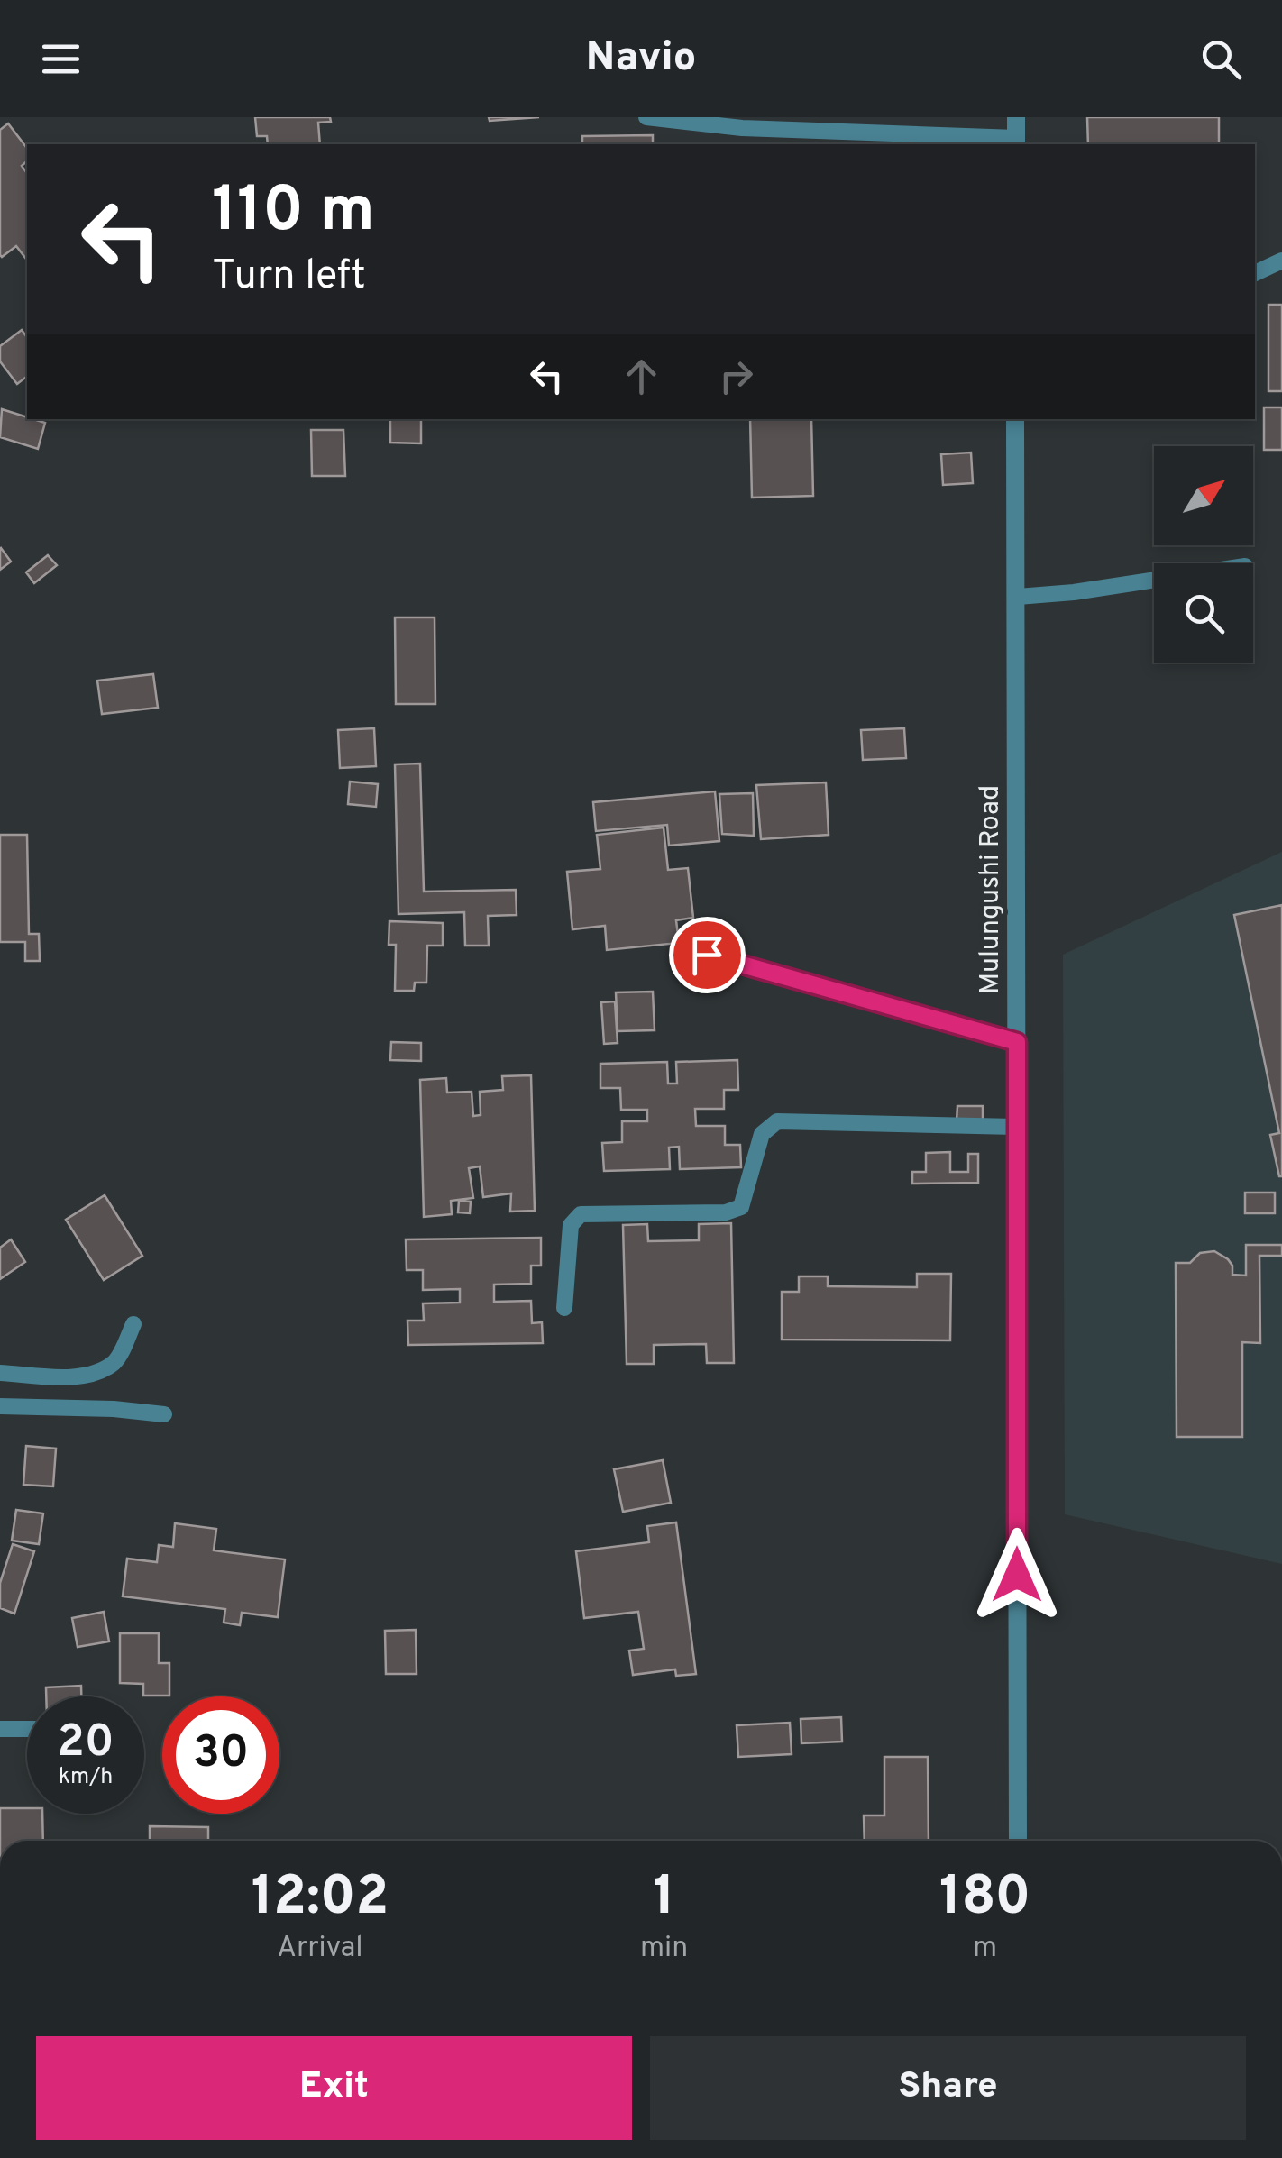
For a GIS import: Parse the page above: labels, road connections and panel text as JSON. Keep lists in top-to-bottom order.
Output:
{
  "streets": {
    "street": ["Mulungushi Road"]
  },
  "north": "top right",
  "page": {
    "header": "Navio",
    "turn": ["110 m", "Turn left"],
    "speed": "20 km/h",
    "limit": "30",
    "eta": [
      "12:02",
      "Arrival",
      "1",
      "min",
      "180",
      "m"
    ],
    "buttons": ["Exit", "Share"]
  }
}
